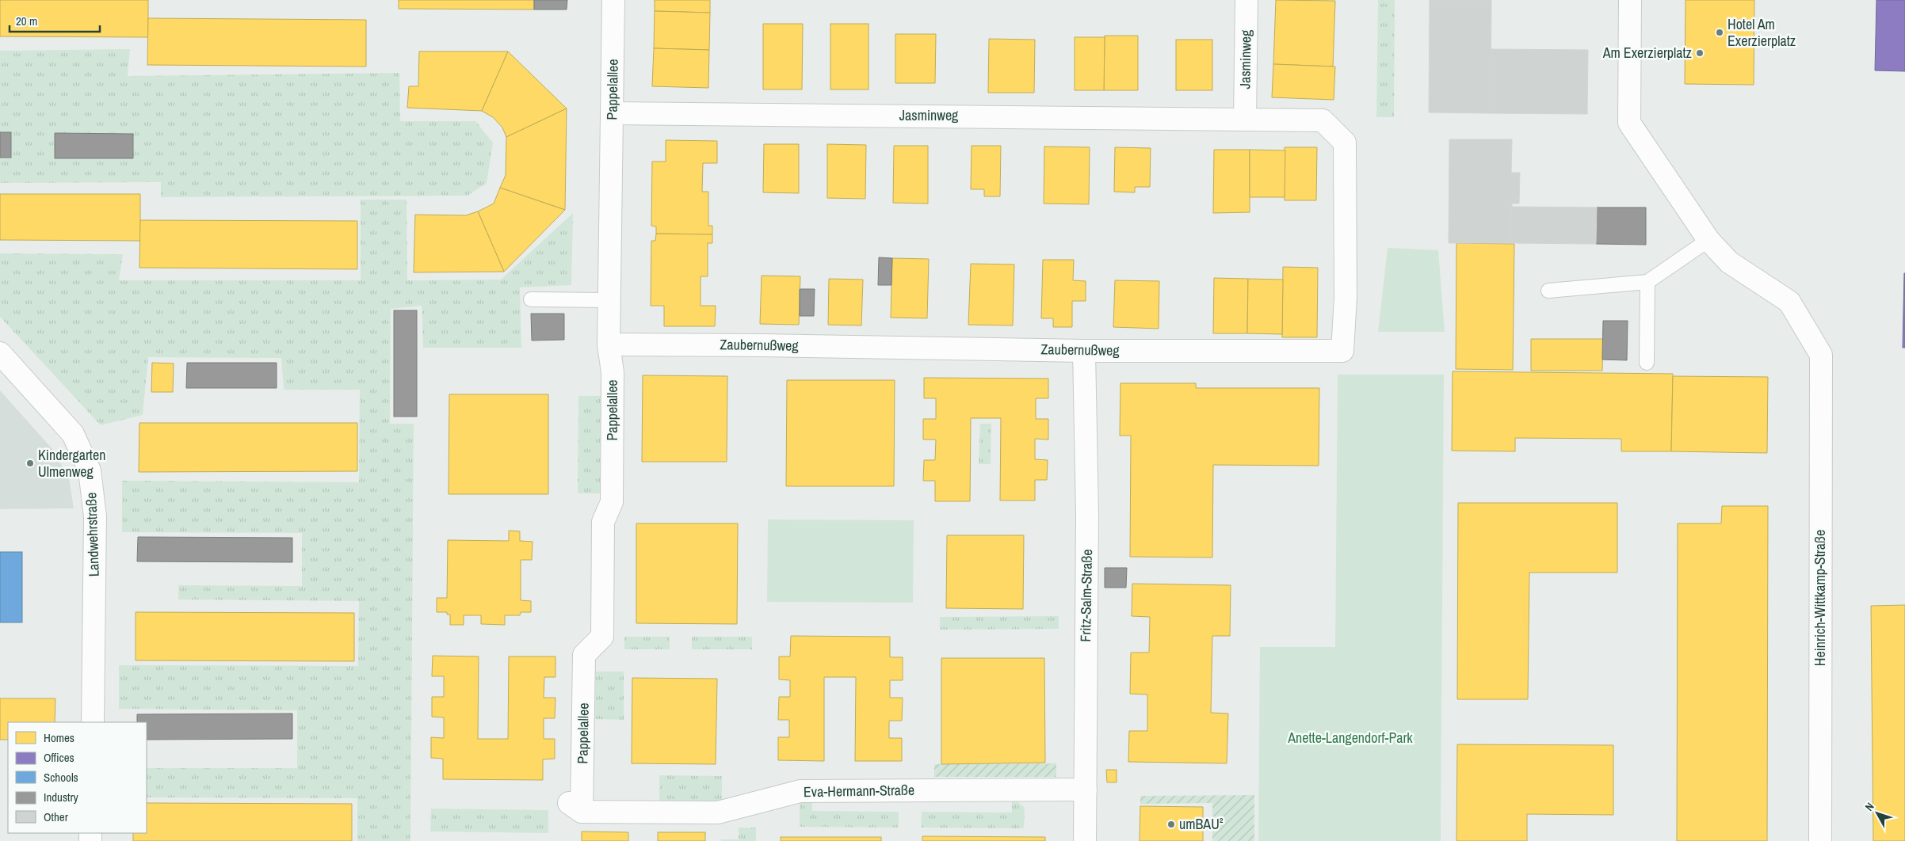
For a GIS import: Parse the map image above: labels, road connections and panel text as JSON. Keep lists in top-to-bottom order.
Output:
{
  "streets": {
    "street": [
      "Jasminweg",
      "Pappelallee",
      "Zaubernußweg",
      "Landwehrstraße",
      "Fritz-Salm-Straße",
      "Heinrich-Wittkamp-Straße",
      "Eva-Hermann-Straße"
    ]
  },
  "crossings": [
    ["Jasminweg", "Pappelallee"],
    ["Jasminweg", "Zaubernußweg"],
    ["Pappelallee", "Zaubernußweg"],
    ["Pappelallee", "Eva-Hermann-Straße"],
    ["Zaubernußweg", "Fritz-Salm-Straße"],
    ["Fritz-Salm-Straße", "Eva-Hermann-Straße"]
  ],
  "parks": ["Anette-Langendorf-Park"],
  "places": [
    "Hotel Am Exerzierplatz",
    "Am Exerzierplatz",
    "Kindergarten Ulmenweg",
    "umBAU²"
  ],
  "legend": [
    "Homes",
    "Offices",
    "Schools",
    "Industry",
    "Other"
  ],
  "scale_bar": "20 m",
  "north": "top left"
}
